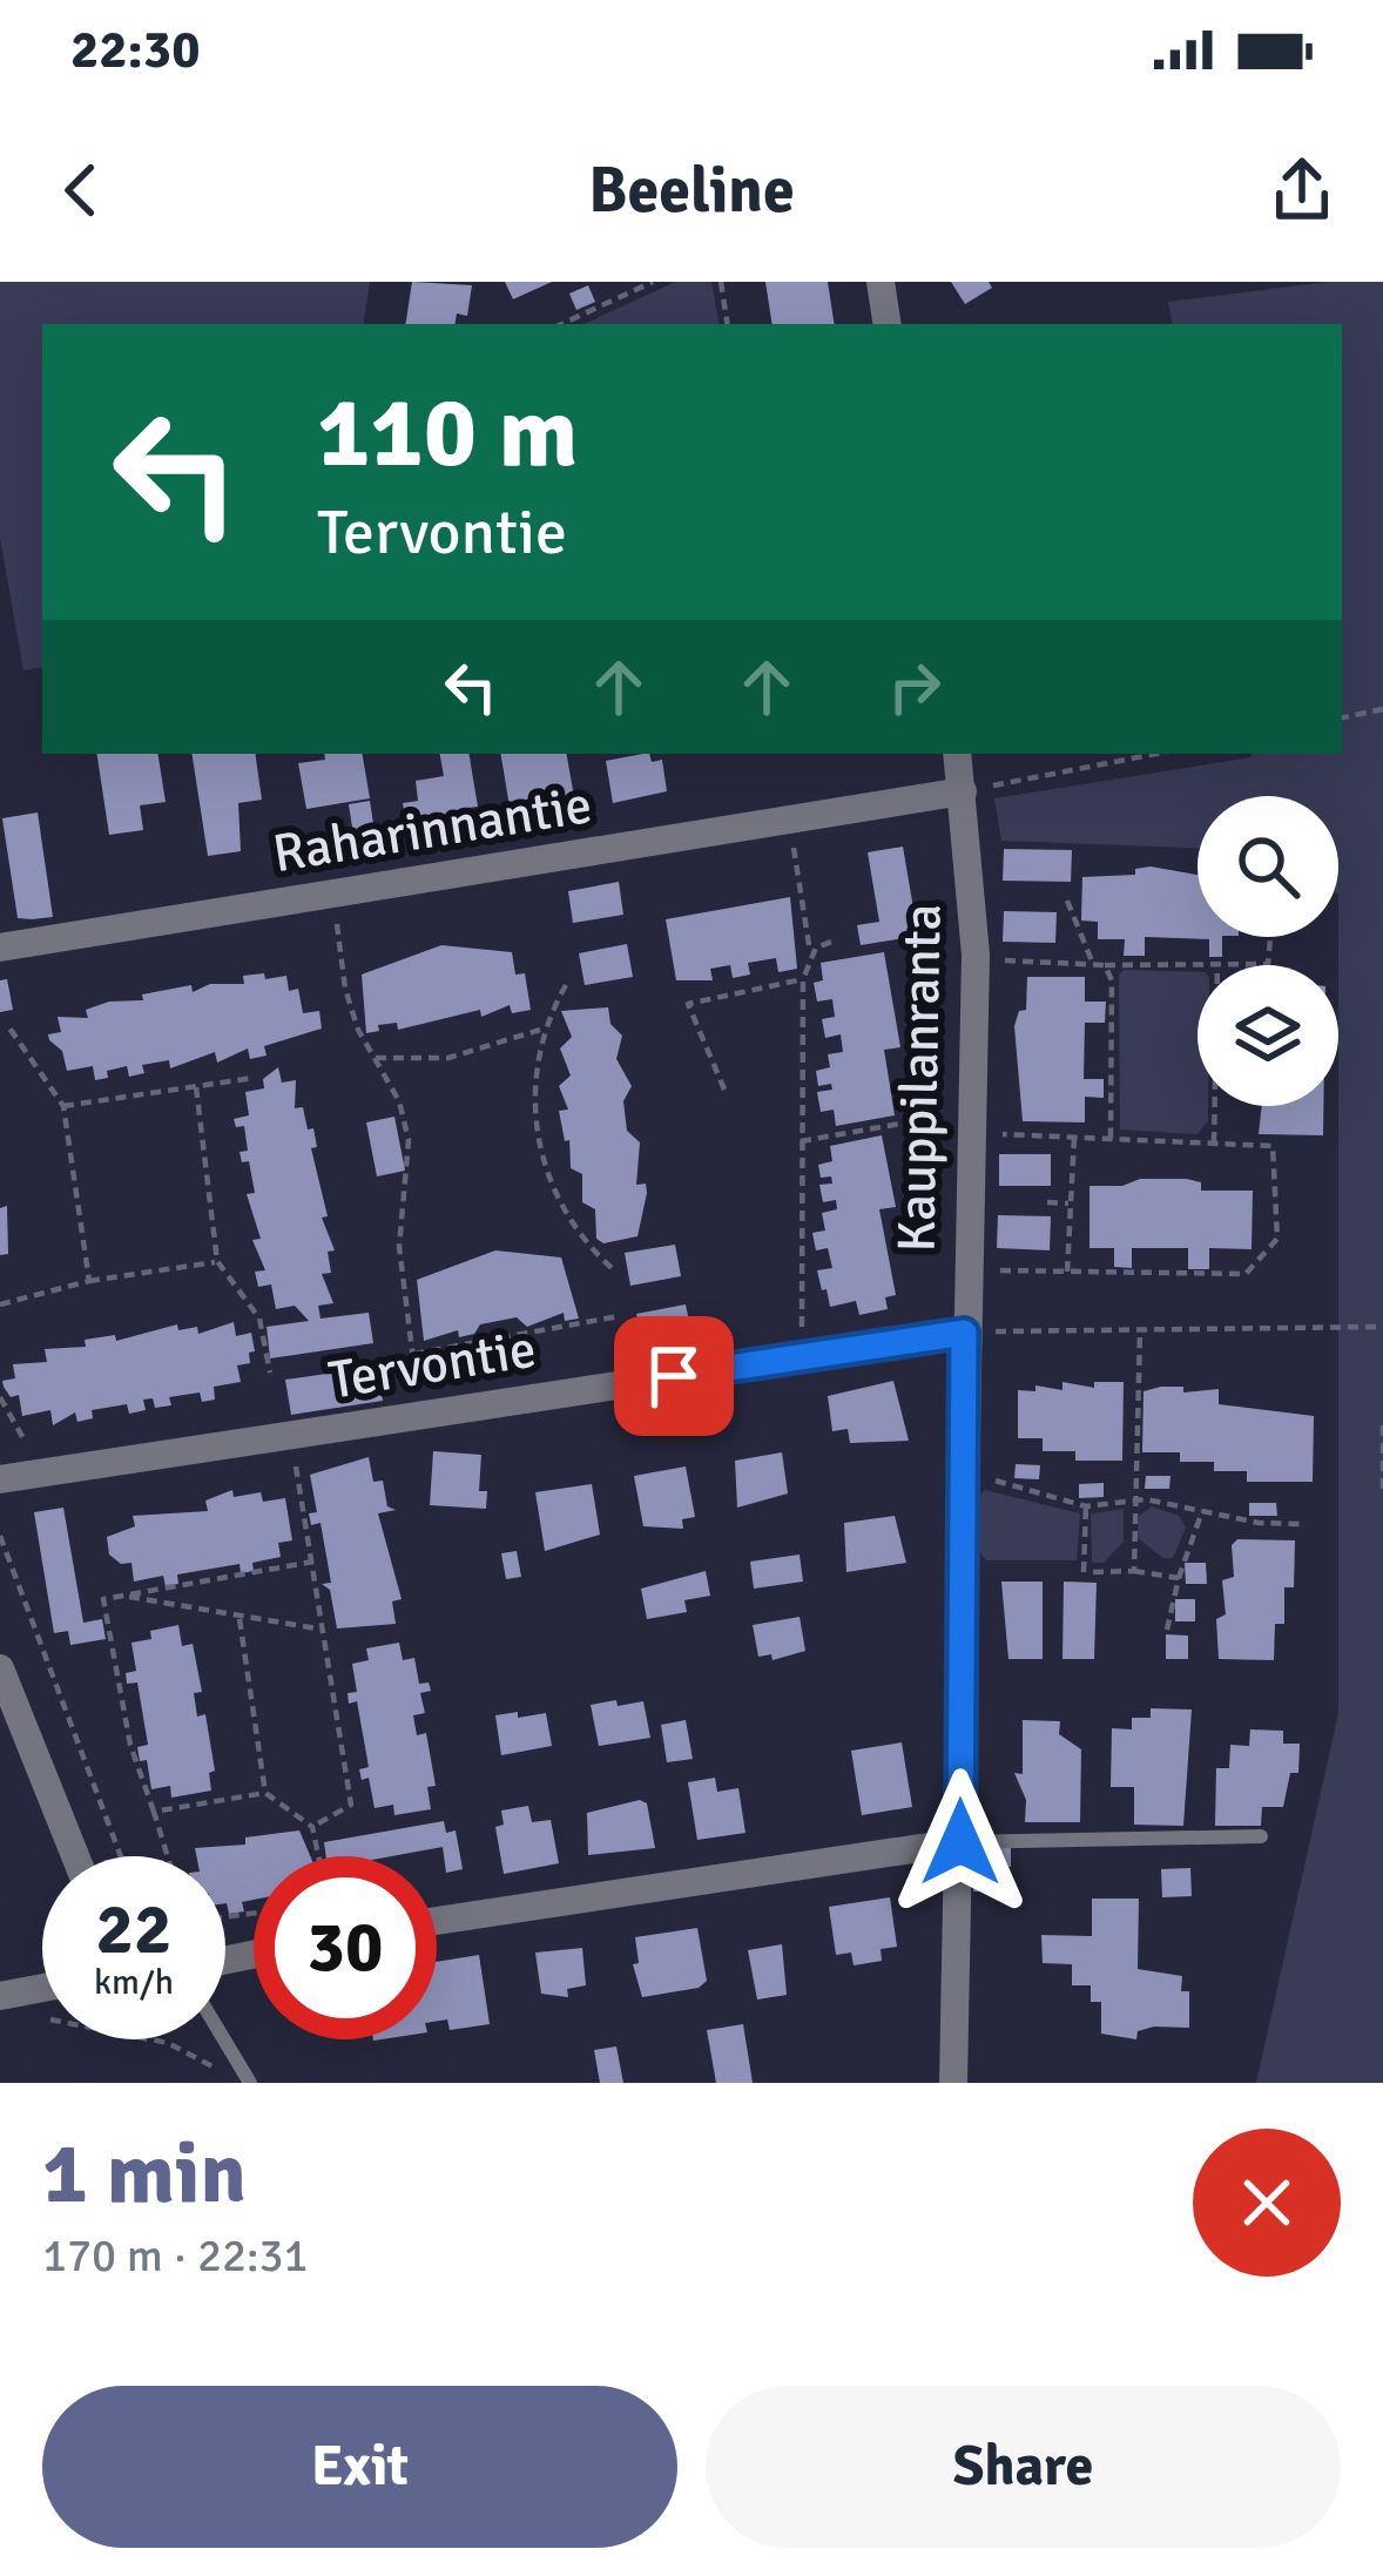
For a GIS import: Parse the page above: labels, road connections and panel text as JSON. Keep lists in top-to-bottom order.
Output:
{
  "streets": {
    "street": ["Raharinnantie", "Kauppilanranta", "Tervontie"]
  },
  "crossings": [
    ["Raharinnantie", "Kauppilanranta"],
    ["Kauppilanranta", "Tervontie"]
  ],
  "page": {
    "status": "22:30",
    "header": "Beeline",
    "turn": ["110 m", "Tervontie"],
    "speed": "22 km/h",
    "limit": "30",
    "heading": ["1 min", "170 m · 22:31"],
    "buttons": ["Exit", "Share"]
  }
}
